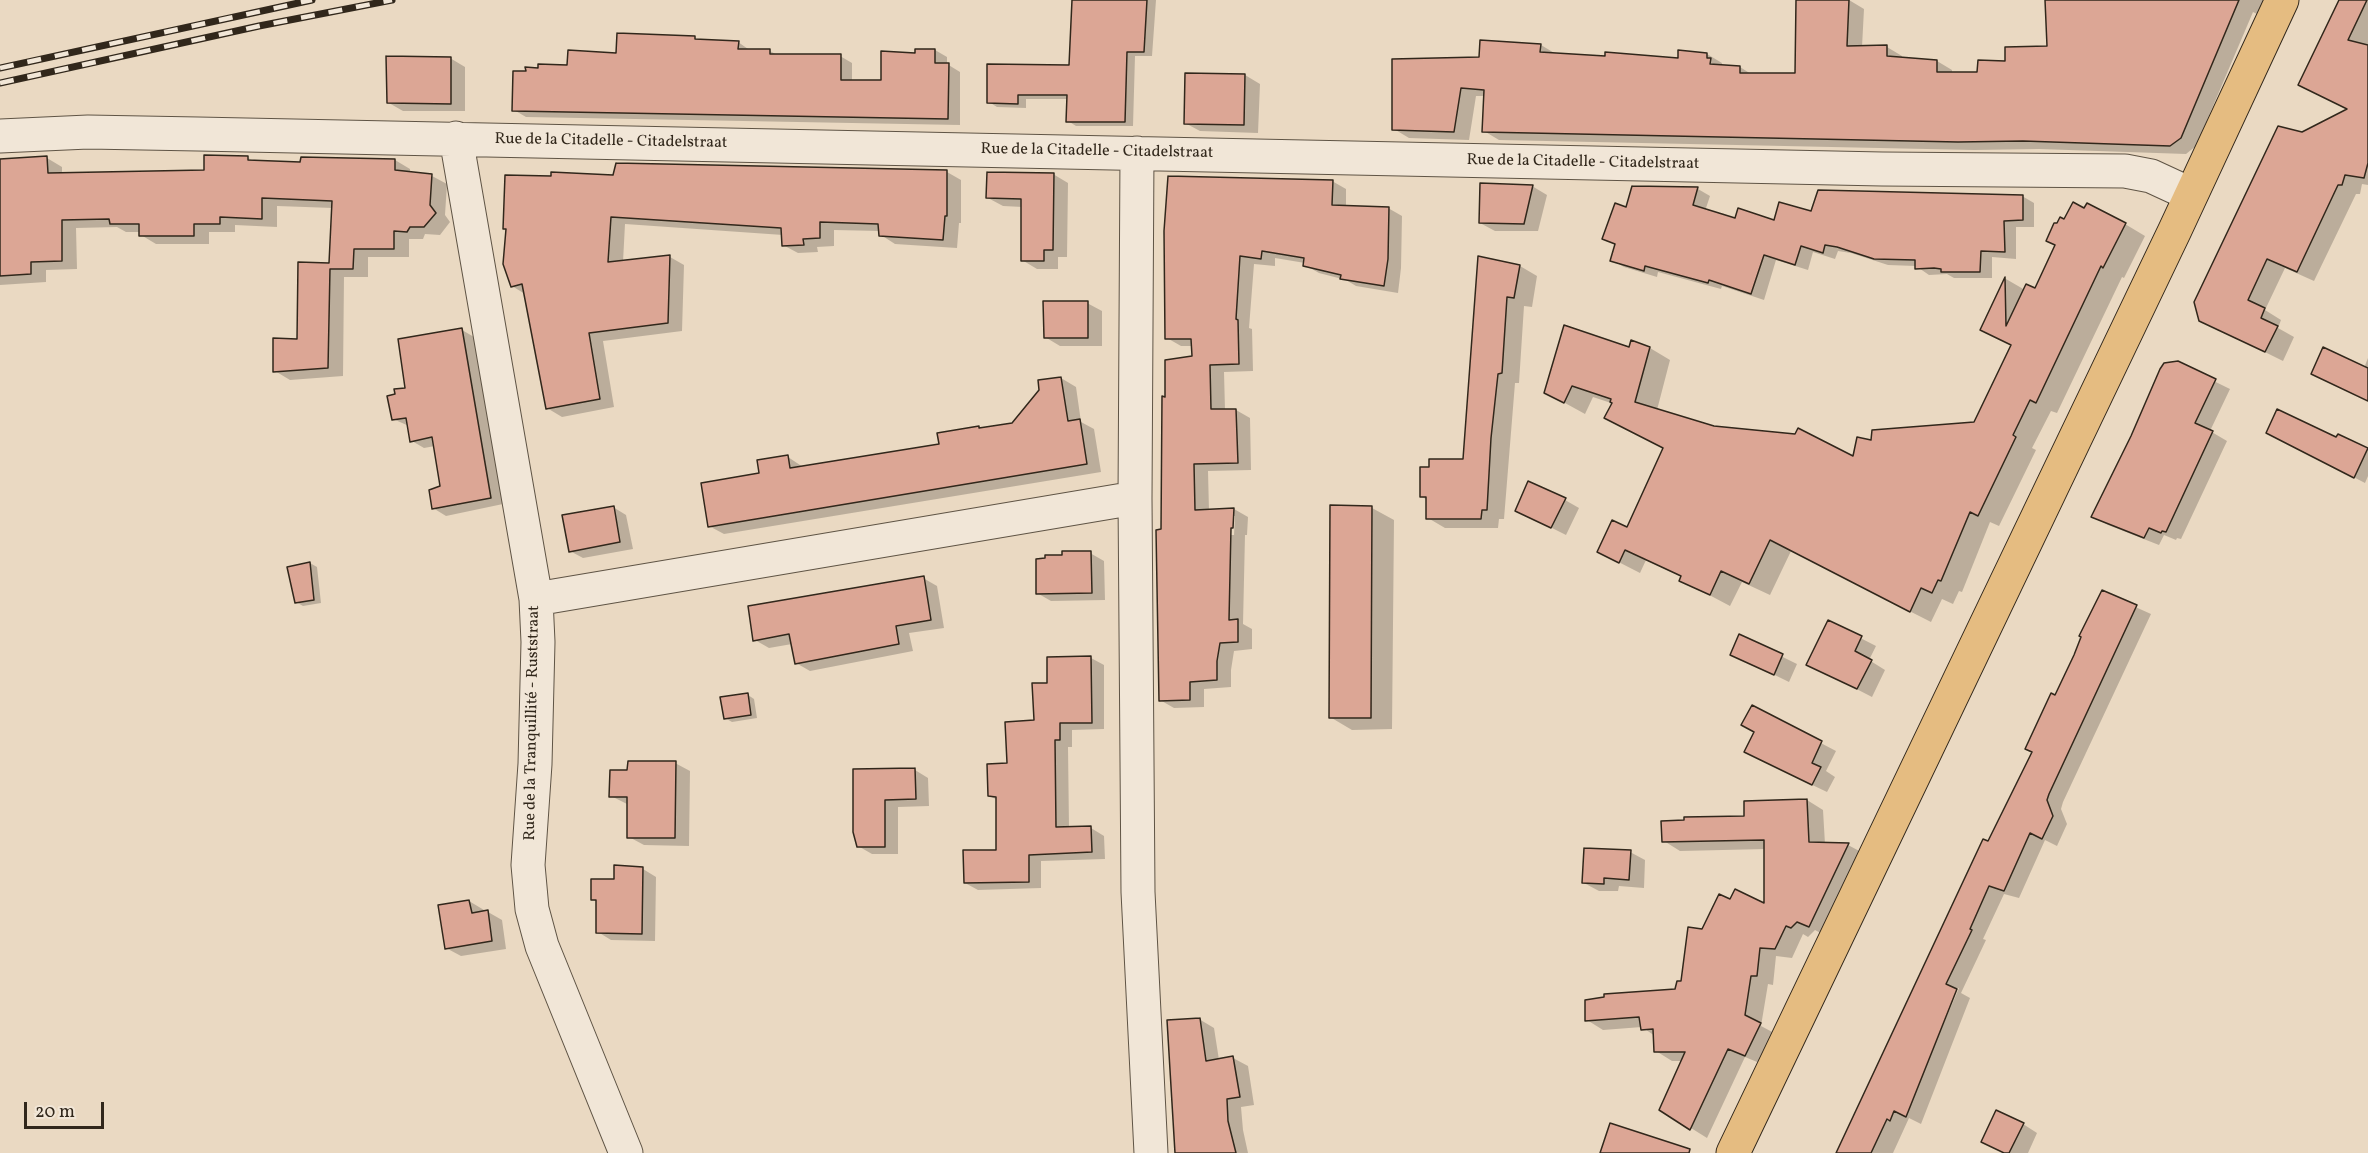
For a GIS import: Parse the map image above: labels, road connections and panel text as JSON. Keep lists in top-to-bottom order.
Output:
{
  "streets": {
    "street": ["Rue de la Citadelle - Citadelstraat", "Rue de la Tranquillité - Ruststraat"]
  },
  "crossings": [
    ["Rue de la Citadelle - Citadelstraat", "Rue de la Tranquillité - Ruststraat"]
  ],
  "scale_bar": "20 m"
}
